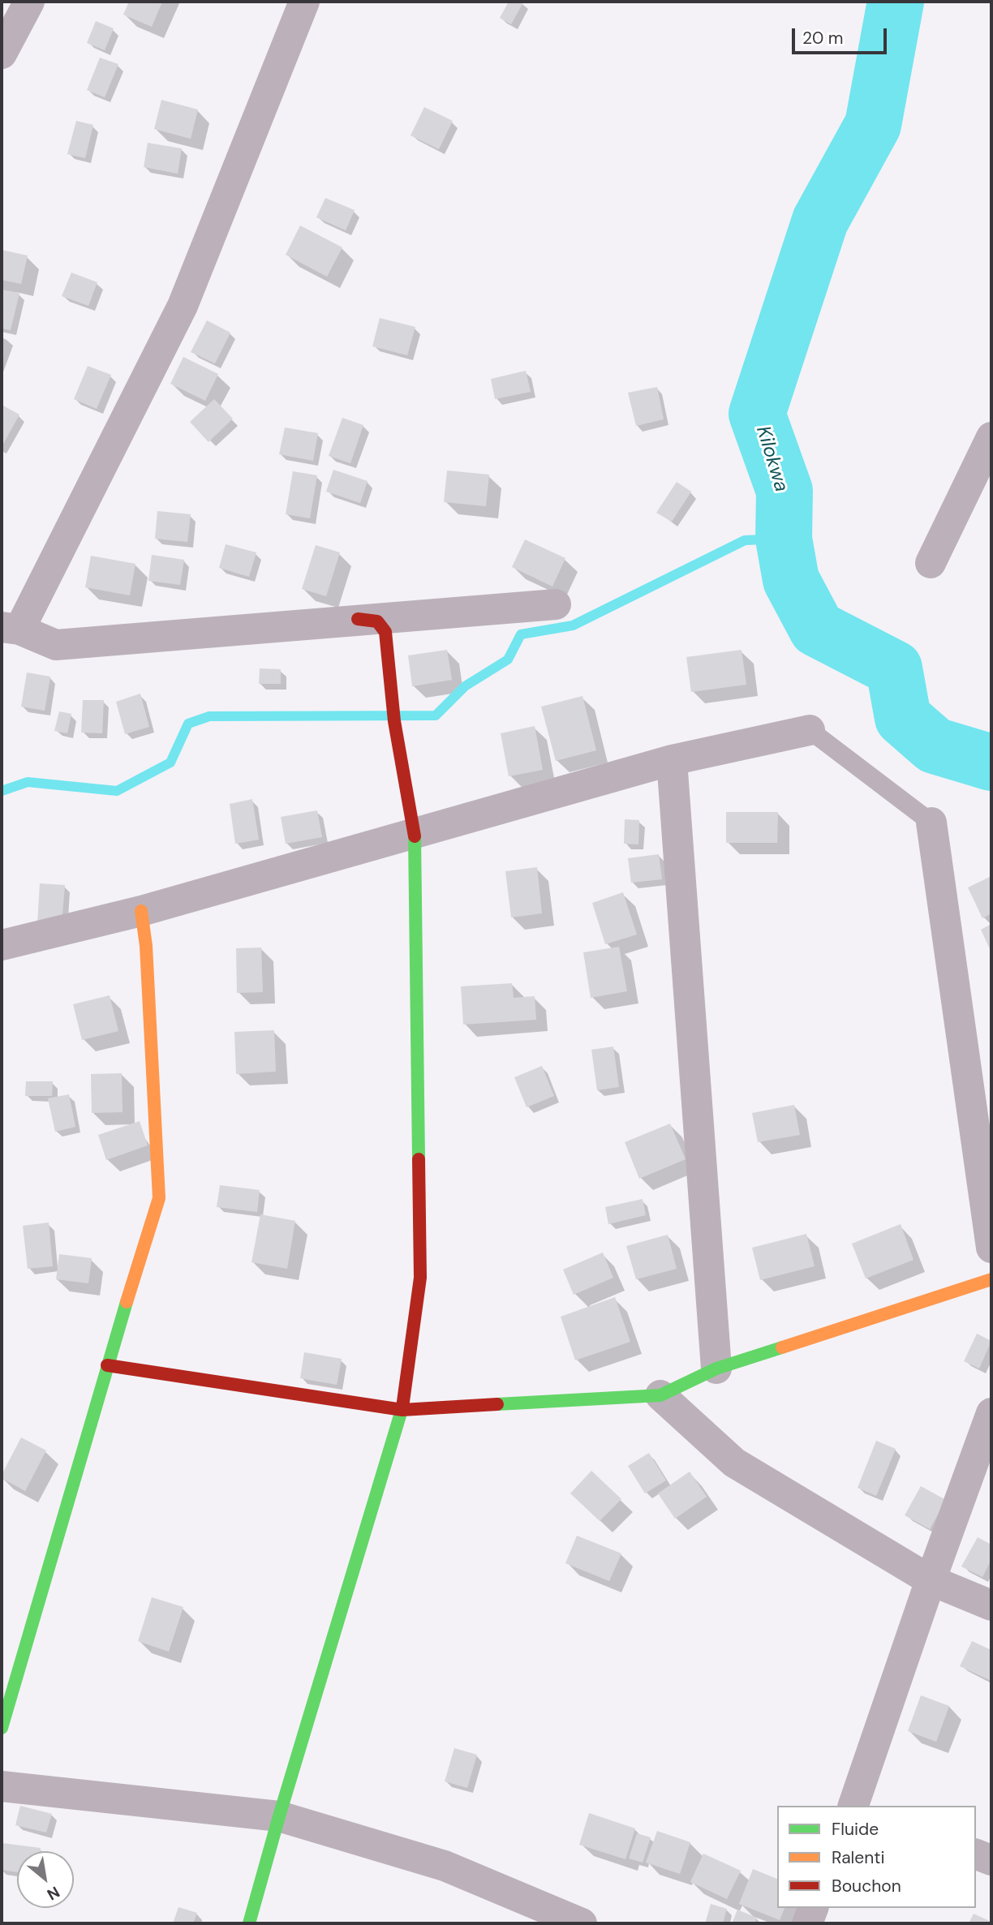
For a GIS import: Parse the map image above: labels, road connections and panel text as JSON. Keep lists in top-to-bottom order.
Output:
{
  "water": ["Kilokwa"],
  "legend": ["Fluide", "Ralenti", "Bouchon"],
  "scale_bar": "20 m",
  "north": "bottom right"
}
